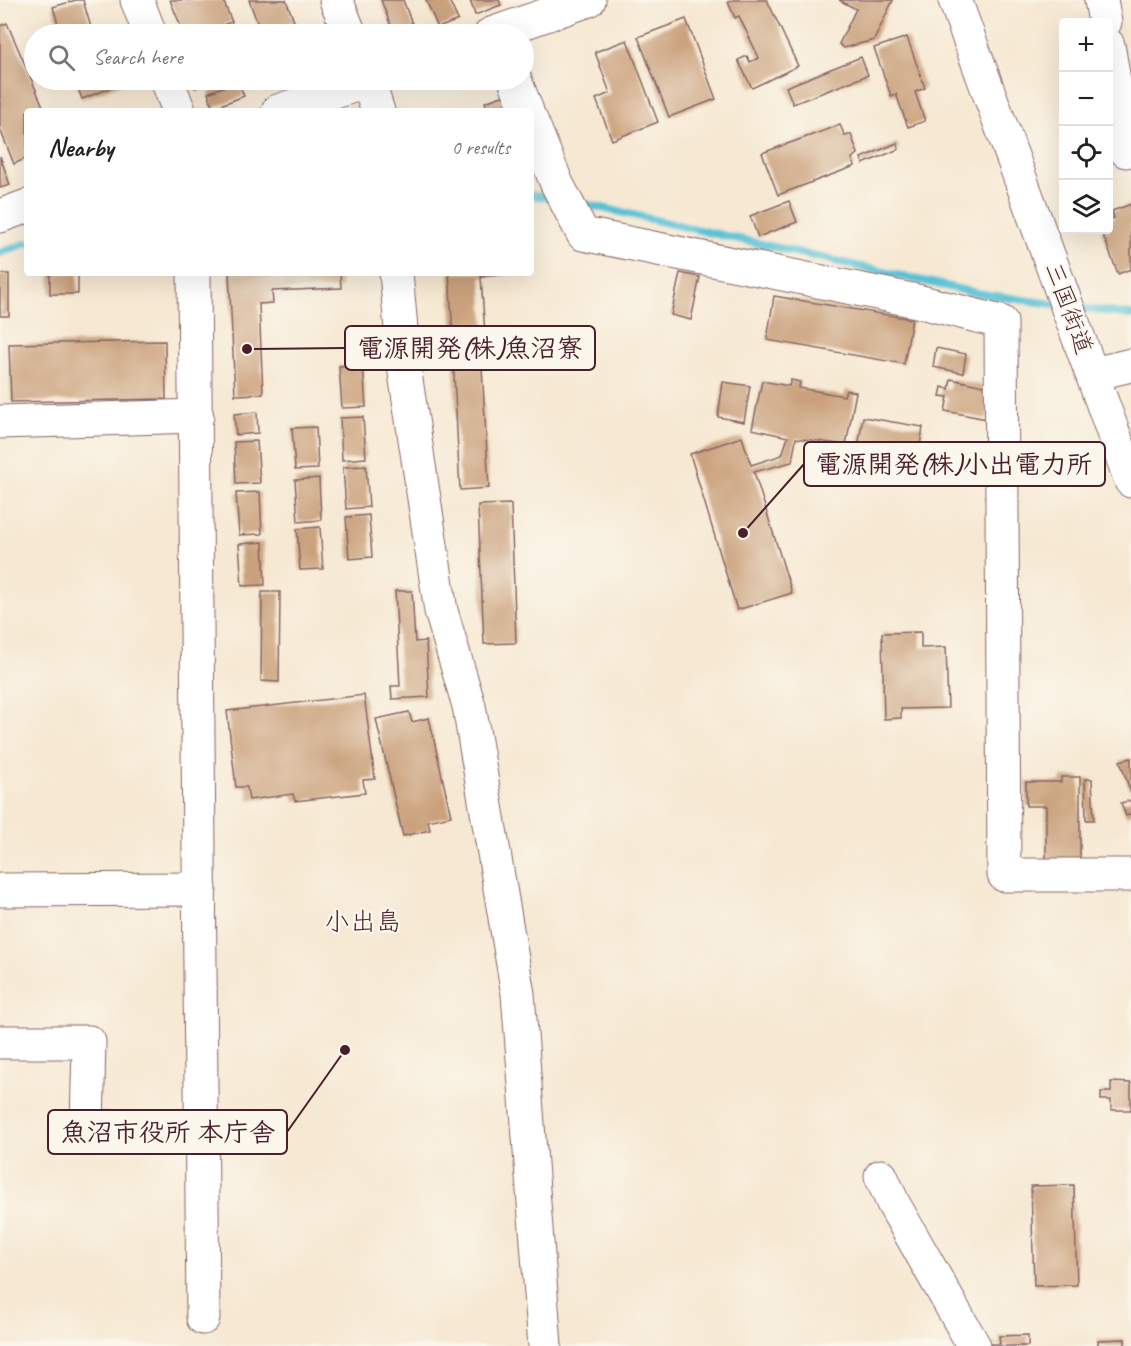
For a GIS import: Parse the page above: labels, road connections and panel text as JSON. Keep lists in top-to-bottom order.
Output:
{
  "streets": {
    "main road": ["三国街道"]
  },
  "districts": ["小出島"],
  "places": ["電源開発(株)魚沼寮", "電源開発(株)小出電力所", "魚沼市役所 本庁舎"],
  "page": {
    "map_buttons": ["+", "−"],
    "search": "Search here",
    "heading": ["Nearby", "0 results"]
  }
}
